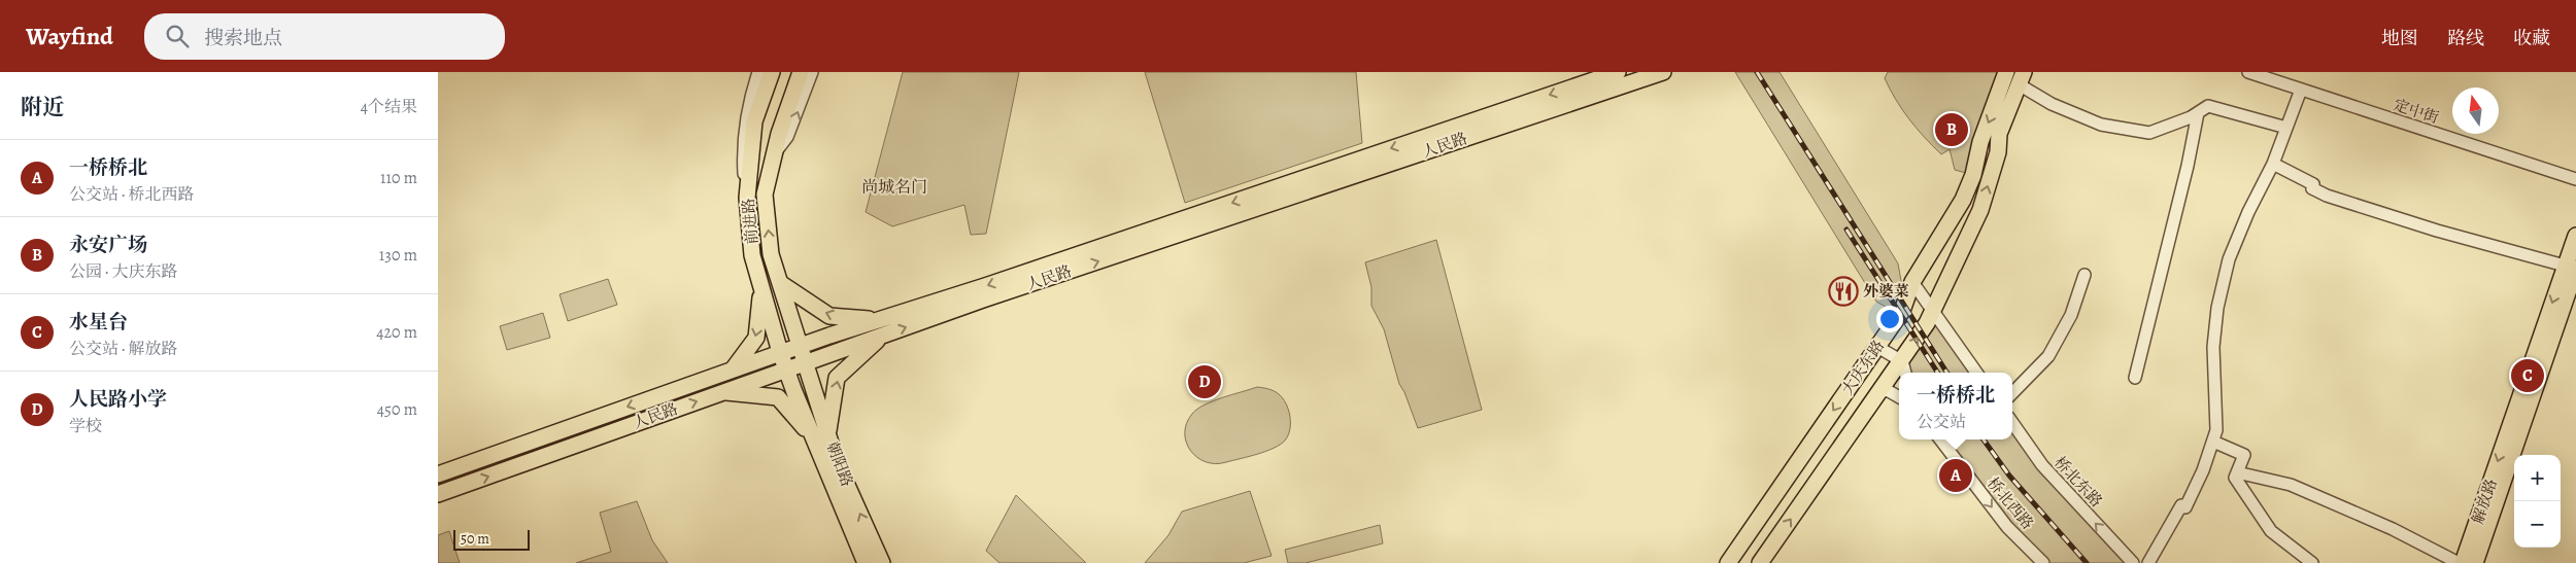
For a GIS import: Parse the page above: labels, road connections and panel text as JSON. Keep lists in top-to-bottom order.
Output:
{
  "streets": {
    "main road": [
      "人民路",
      "前进路",
      "大庆东路",
      "朝阳路",
      "解放路"
    ],
    "street": ["定中街", "桥北东路", "桥北西路"]
  },
  "crossings": [
    ["人民路", "前进路"],
    ["人民路", "朝阳路"],
    ["前进路", "朝阳路"]
  ],
  "one_way": ["桥北东路", "桥北西路"],
  "districts": ["尚城名门"],
  "places": {
    "restaurant": ["外婆菜"]
  },
  "scale_bar": "50 m",
  "north": "top",
  "page": {
    "header": "Wayfind",
    "search": "搜索地点",
    "nav": ["地图", "路线", "收藏"],
    "heading": ["附近", "4个结果"],
    "pins": [
      "B",
      "C",
      "D",
      "A"
    ],
    "list": [
      {
        "mark": "A",
        "name": "一桥桥北",
        "note": "公交站 · 桥北西路",
        "value": "110 m"
      },
      {
        "mark": "B",
        "name": "永安广场",
        "note": "公园 · 大庆东路",
        "value": "130 m"
      },
      {
        "mark": "C",
        "name": "水星台",
        "note": "公交站 · 解放路",
        "value": "420 m"
      },
      {
        "mark": "D",
        "name": "人民路小学",
        "note": "学校",
        "value": "450 m"
      }
    ],
    "popup": ["一桥桥北", "公交站"],
    "map_buttons": ["+", "−"],
    "scale": "50 m"
  }
}
